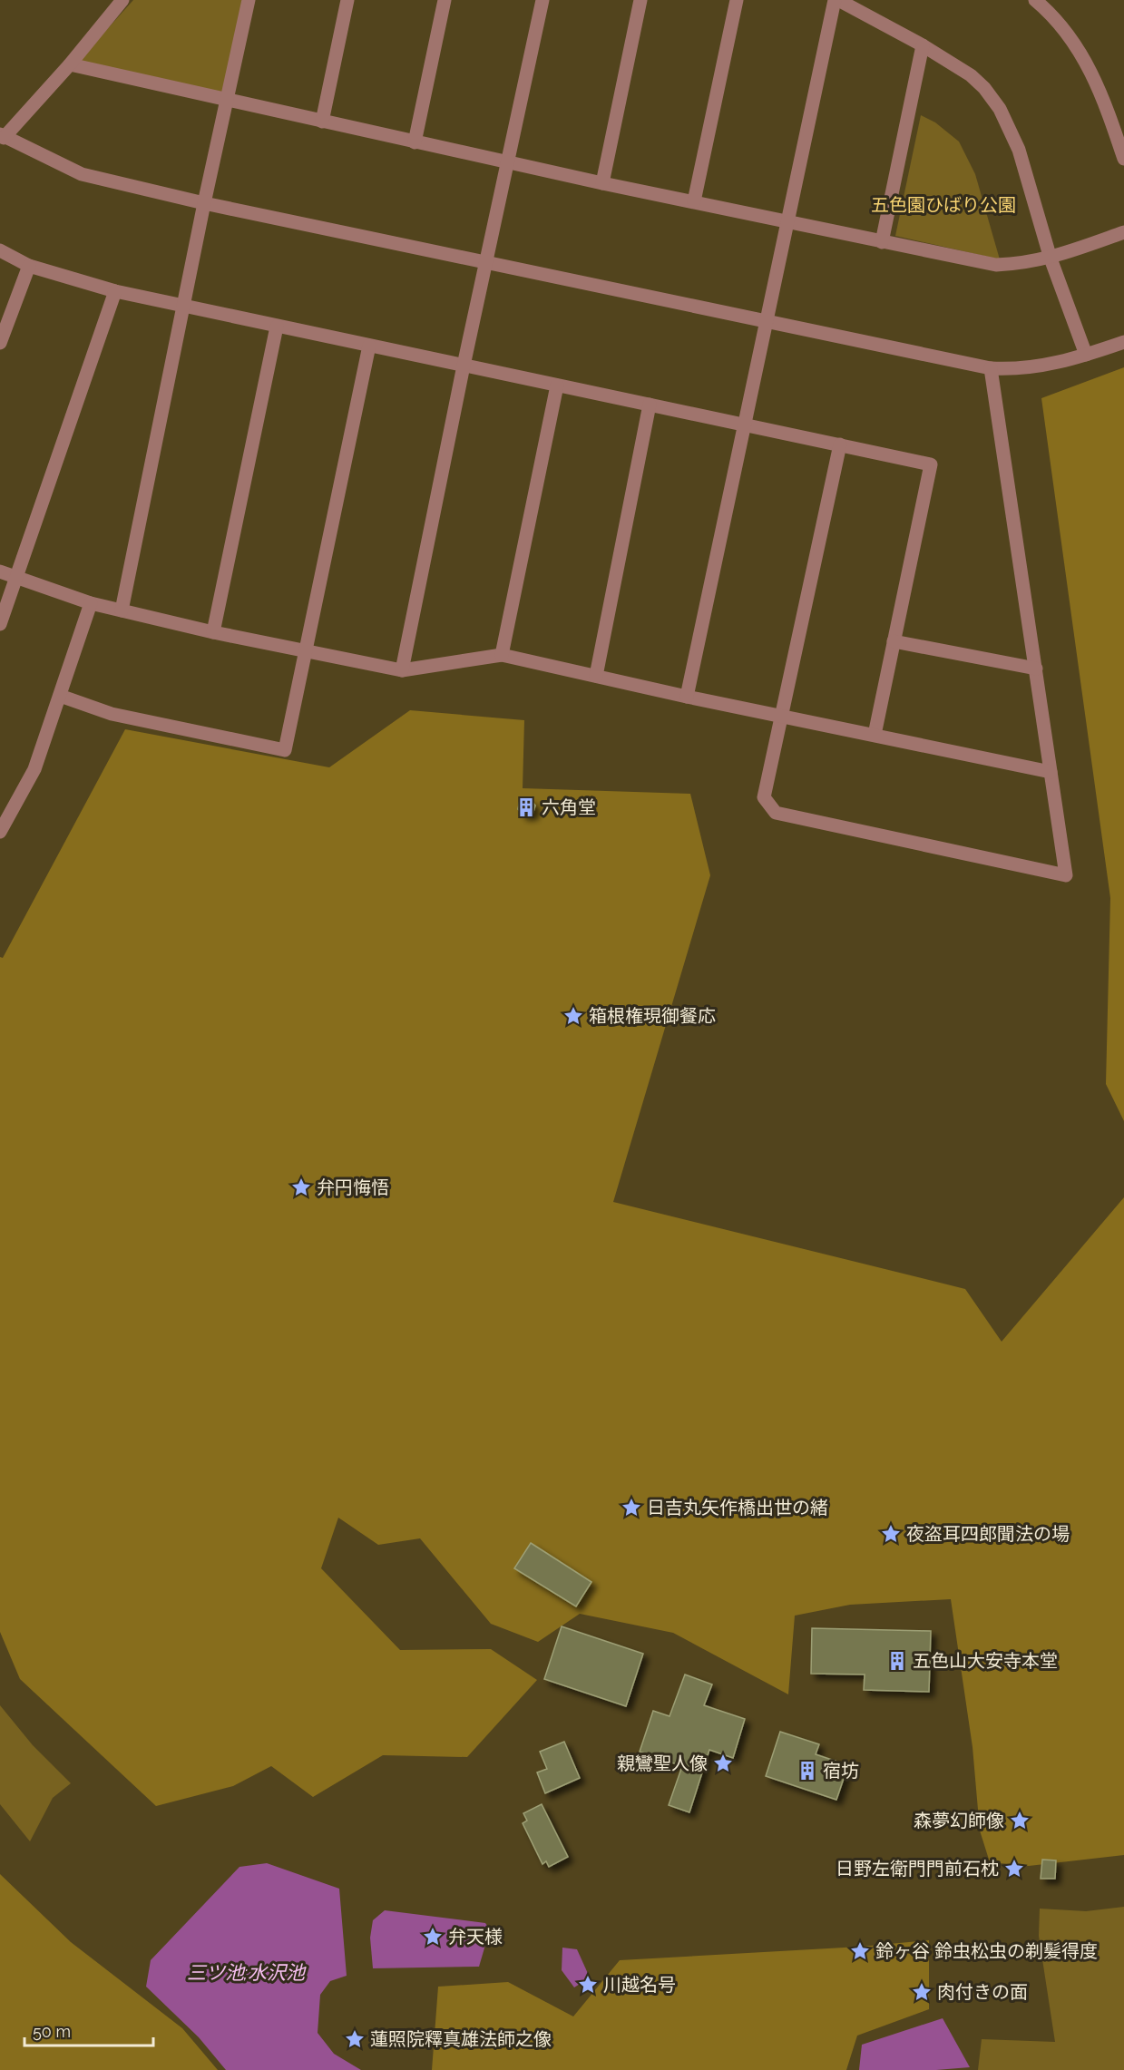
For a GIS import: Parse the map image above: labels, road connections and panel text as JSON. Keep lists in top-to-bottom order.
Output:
{
  "water": ["三ツ池;水沢池"],
  "parks": ["五色園ひばり公園"],
  "places": {
    "building": ["六角堂", "五色山大安寺本堂", "宿坊"],
    "place": [
      "箱根権現御餐応",
      "弁円悔悟",
      "日吉丸矢作橋出世の緒",
      "夜盗耳四郎聞法の場",
      "親鸞聖人像",
      "森夢幻師像",
      "日野左衛門門前石枕",
      "弁天様",
      "鈴ヶ谷 鈴虫松虫の剃髪得度",
      "川越名号",
      "肉付きの面",
      "蓮照院釋真雄法師之像"
    ]
  },
  "scale_bar": "50 m"
}
